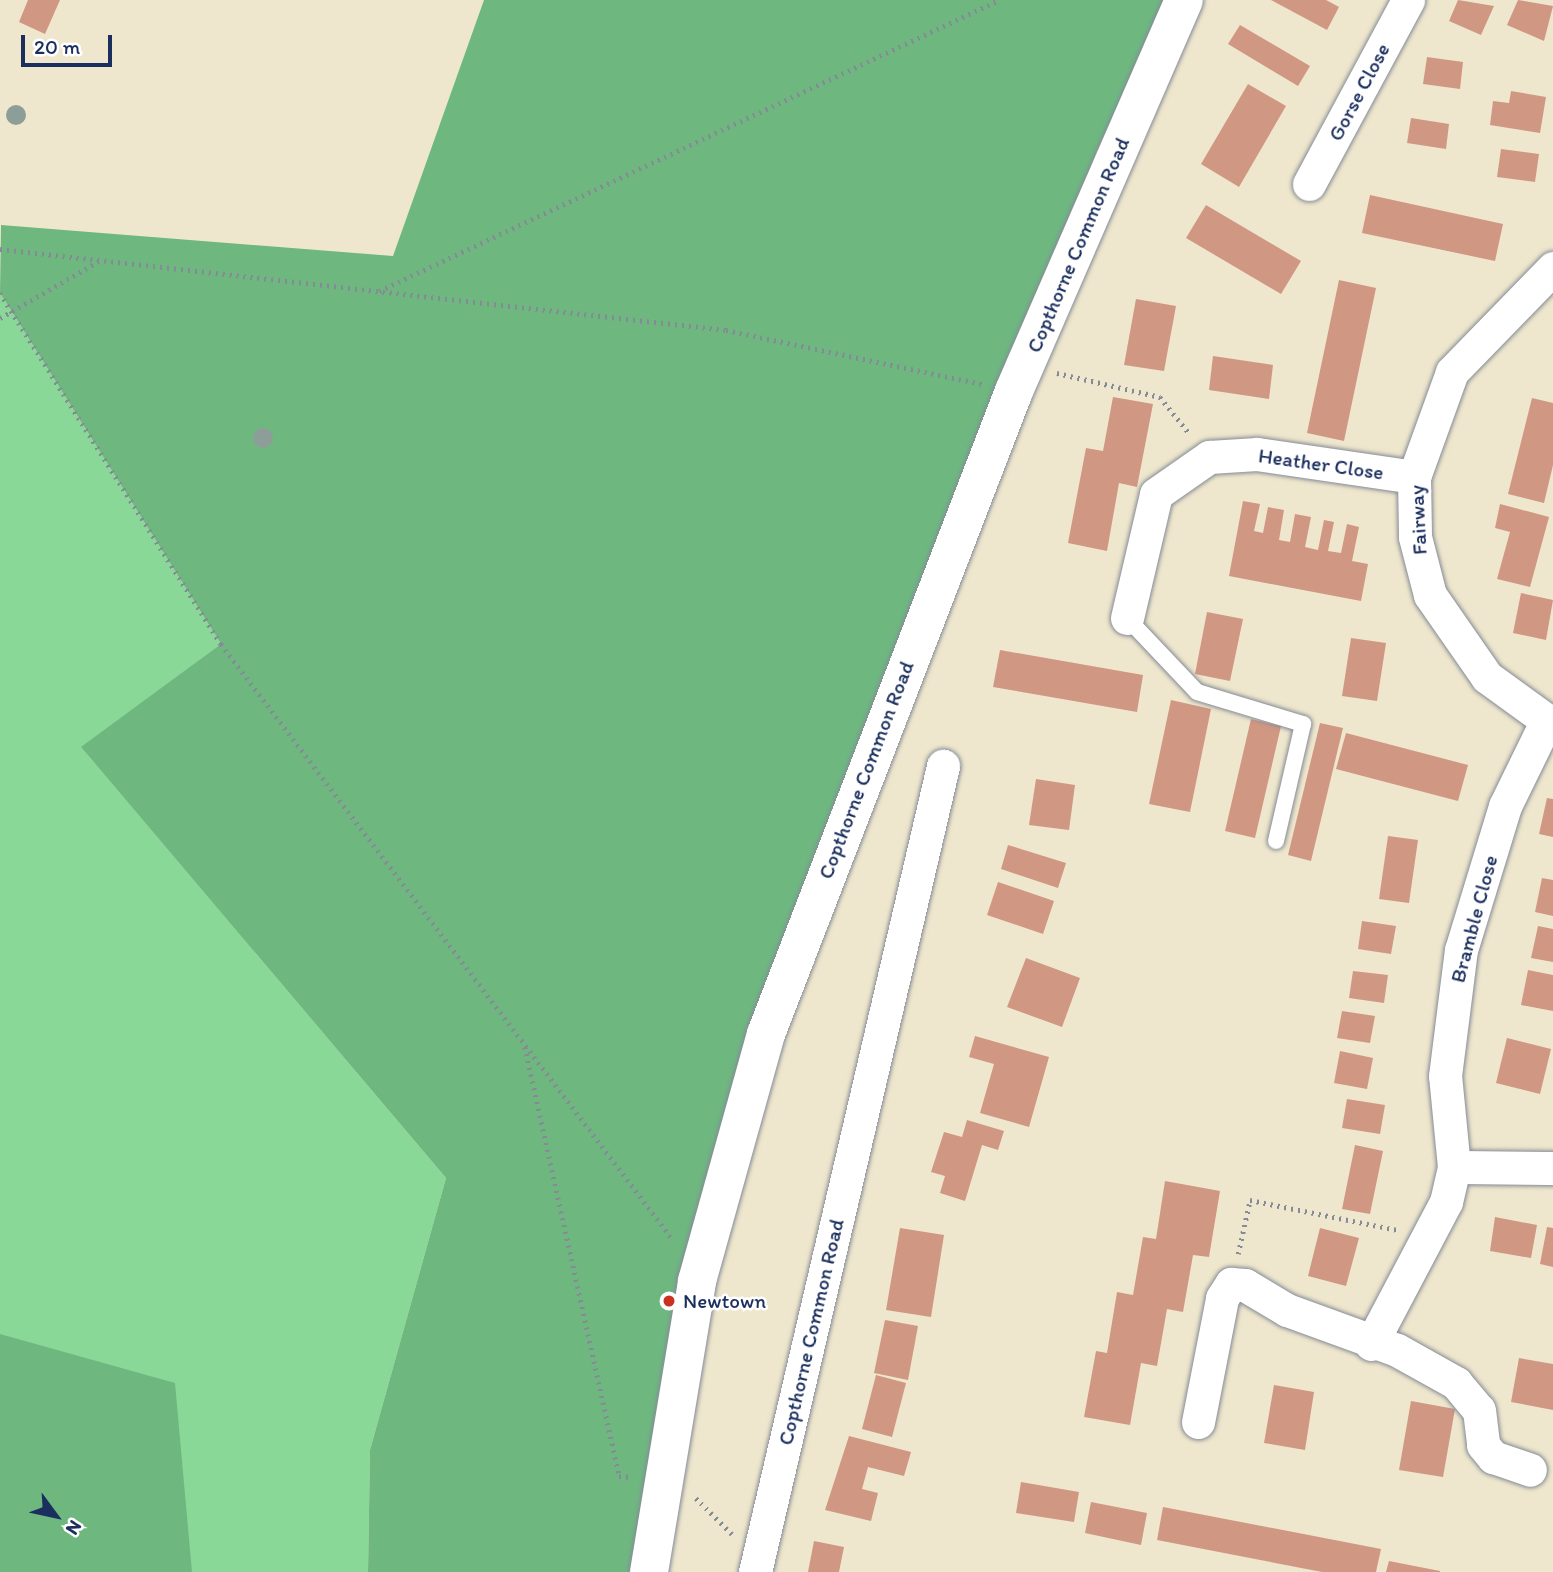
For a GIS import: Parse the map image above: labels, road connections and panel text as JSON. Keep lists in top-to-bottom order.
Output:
{
  "streets": {
    "highway": ["Copthorne Common Road"],
    "street": [
      "Gorse Close",
      "Heather Close",
      "Fairway",
      "Bramble Close"
    ]
  },
  "crossings": [
    ["Heather Close", "Fairway"],
    ["Fairway", "Bramble Close"]
  ],
  "places": ["Newtown"],
  "scale_bar": "20 m",
  "north": "bottom right"
}
